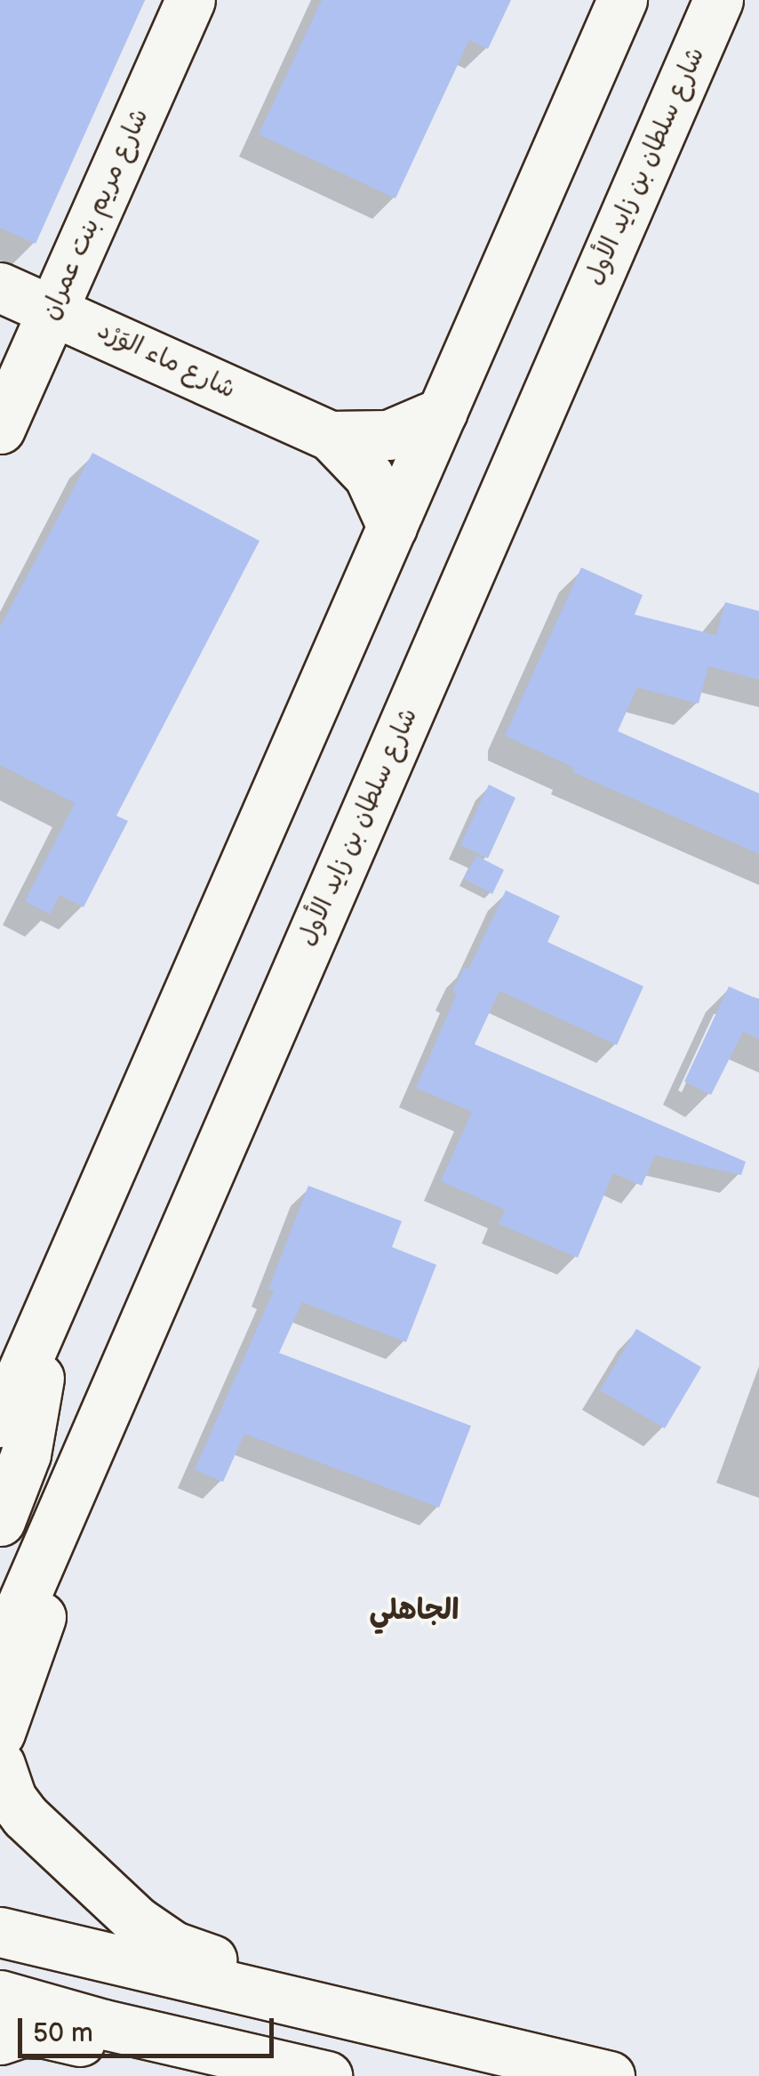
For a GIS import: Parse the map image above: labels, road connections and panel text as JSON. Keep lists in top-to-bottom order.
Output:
{
  "streets": {
    "main road": ["شارع سلطان بن زايد الأول", "شارع مريم بنت عمران", "شارع ماء الوَرْد"]
  },
  "crossings": [
    ["شارع مريم بنت عمران", "شارع ماء الوَرْد"]
  ],
  "districts": ["الجاهلي"],
  "scale_bar": "50 m"
}
